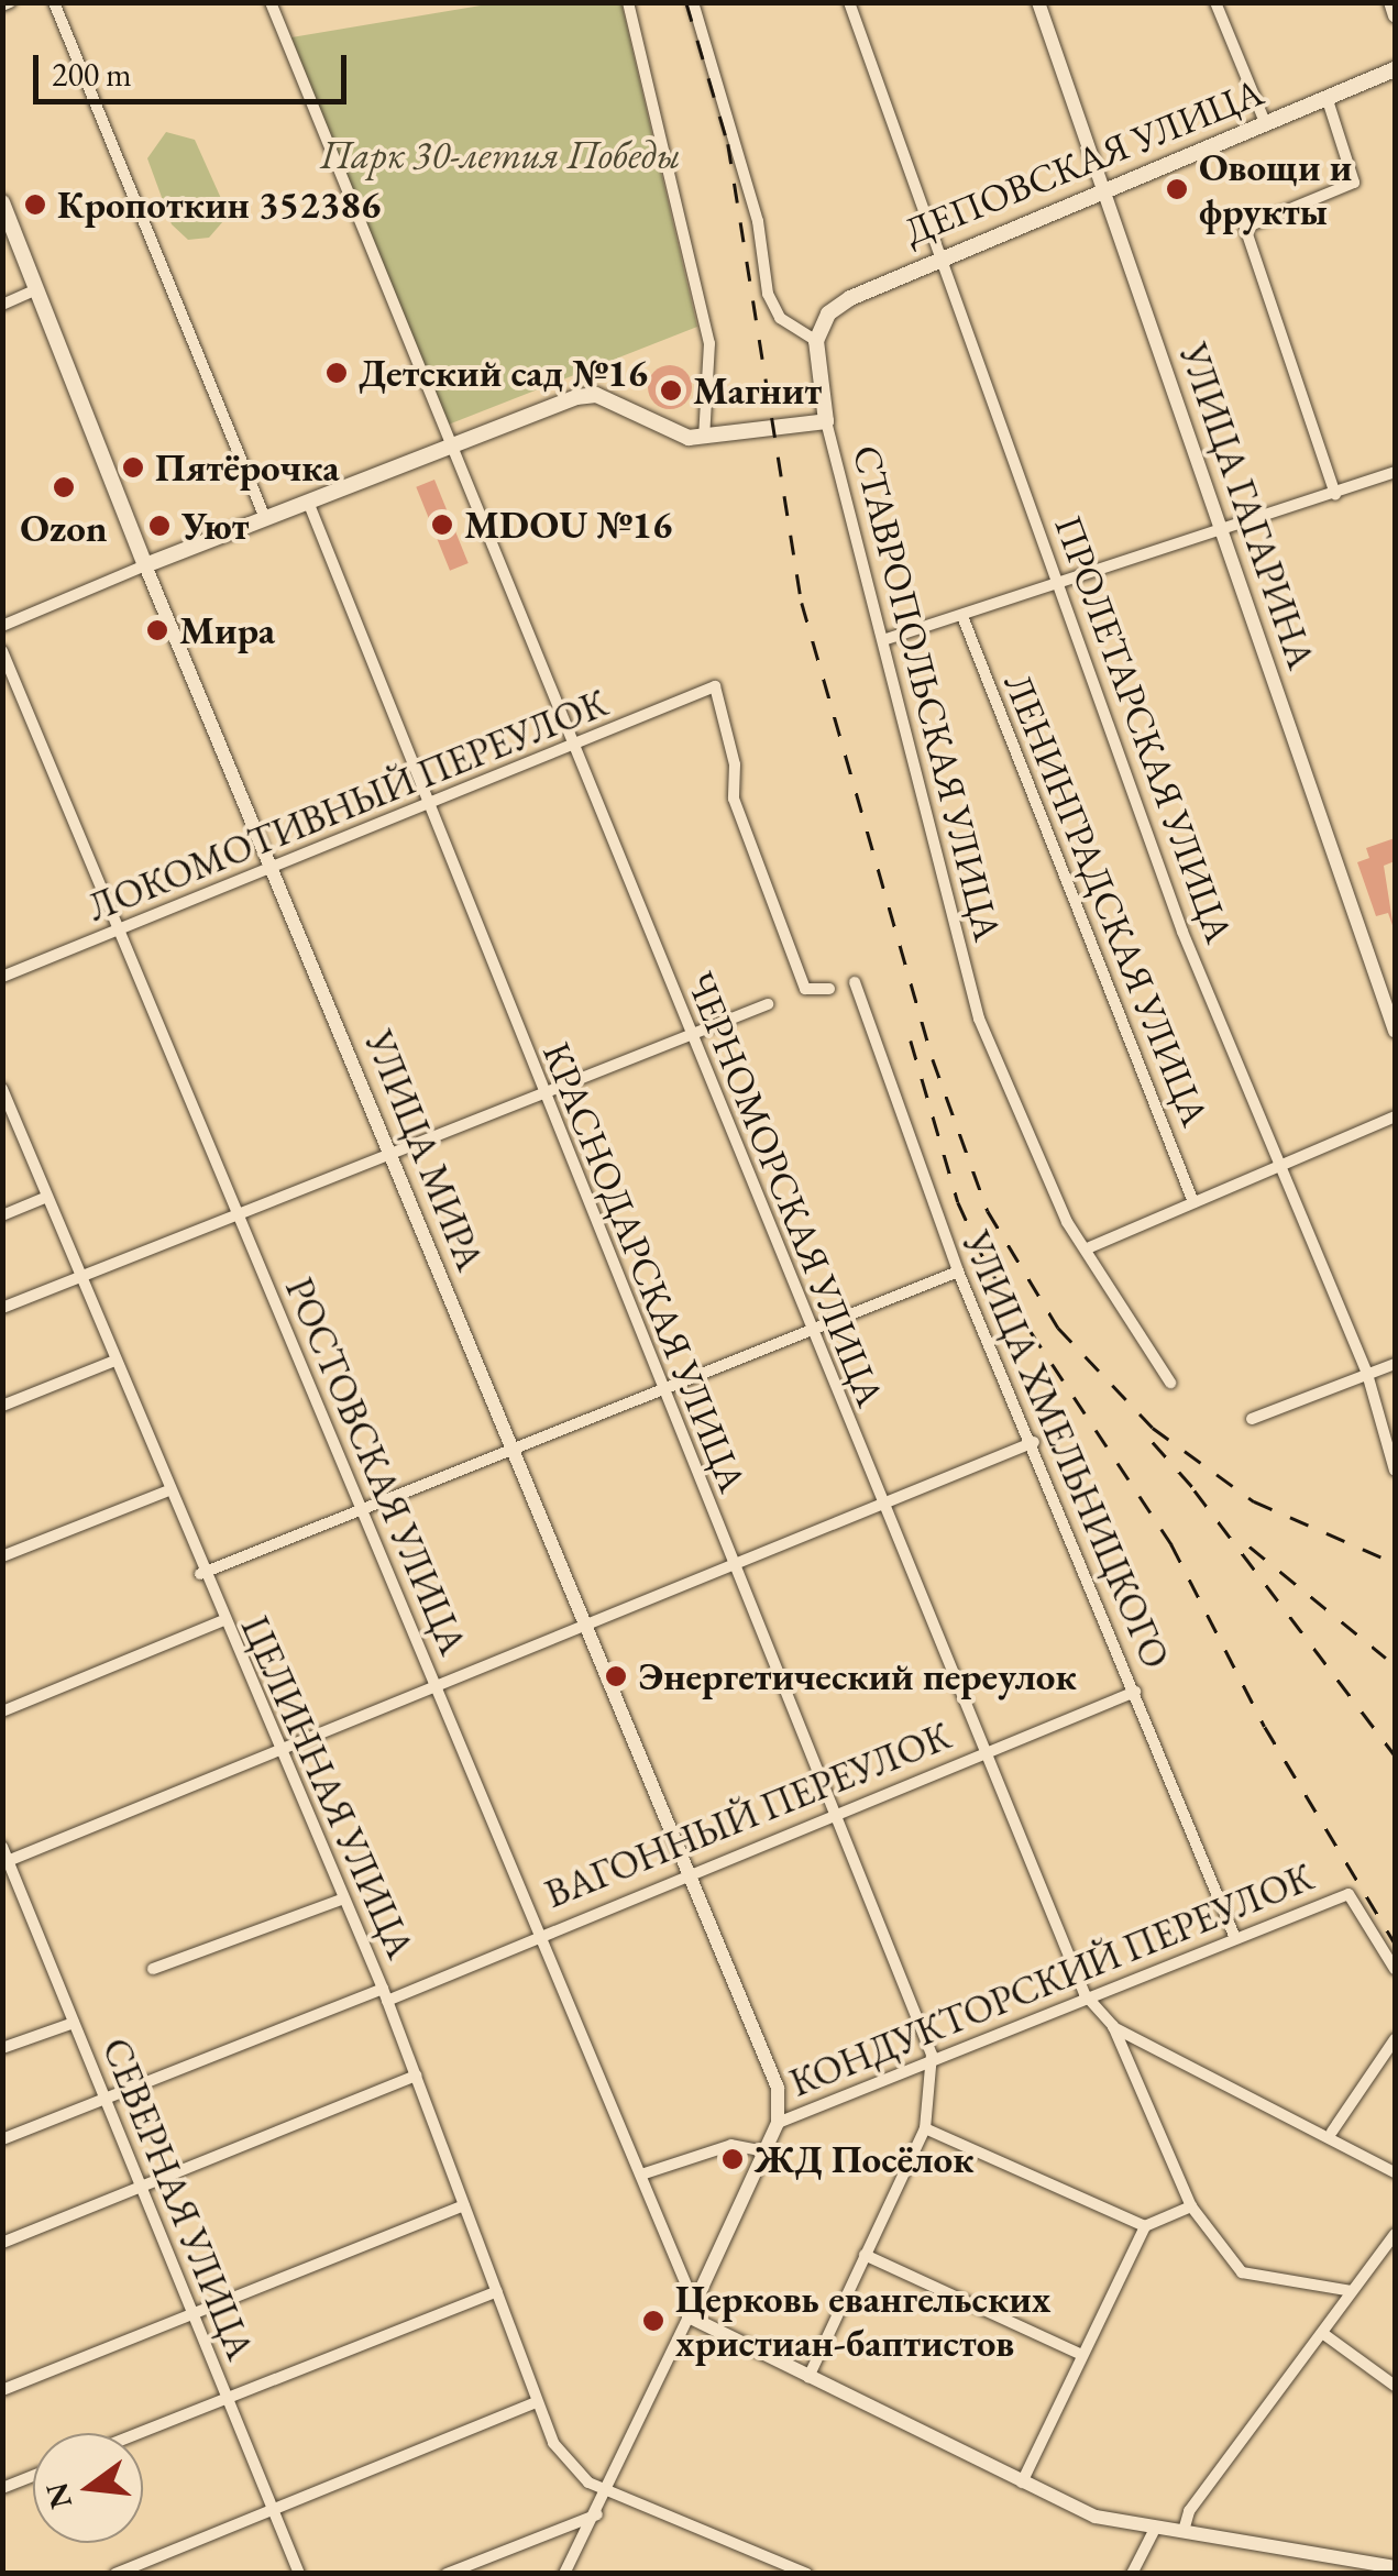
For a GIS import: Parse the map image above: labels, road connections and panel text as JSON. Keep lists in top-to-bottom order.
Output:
{
  "streets": {
    "main road": ["ДЕПОВСКАЯ УЛИЦА", "СТАВРОПОЛЬСКАЯ УЛИЦА", "УЛИЦА МИРА"],
    "street": [
      "УЛИЦА ГАГАРИНА",
      "ПРОЛЕТАРСКАЯ УЛИЦА",
      "ЛОКОМОТИВНЫЙ ПЕРЕУЛОК",
      "ЛЕНИНГРАДСКАЯ УЛИЦА",
      "ЧЕРНОМОРСКАЯ УЛИЦА",
      "КРАСНОДАРСКАЯ УЛИЦА",
      "УЛИЦА ХМЕЛЬНИЦКОГО",
      "РОСТОВСКАЯ УЛИЦА",
      "ЦЕЛИННАЯ УЛИЦА",
      "ВАГОННЫЙ ПЕРЕУЛОК",
      "КОНДУКТОРСКИЙ ПЕРЕУЛОК",
      "СЕВЕРНАЯ УЛИЦА"
    ]
  },
  "crossings": [
    ["ДЕПОВСКАЯ УЛИЦА", "УЛИЦА ГАГАРИНА"],
    ["ДЕПОВСКАЯ УЛИЦА", "СТАВРОПОЛЬСКАЯ УЛИЦА"],
    ["ДЕПОВСКАЯ УЛИЦА", "ПРОЛЕТАРСКАЯ УЛИЦА"],
    ["ЛОКОМОТИВНЫЙ ПЕРЕУЛОК", "УЛИЦА МИРА"],
    ["ЛОКОМОТИВНЫЙ ПЕРЕУЛОК", "ЧЕРНОМОРСКАЯ УЛИЦА"],
    ["ЛОКОМОТИВНЫЙ ПЕРЕУЛОК", "КРАСНОДАРСКАЯ УЛИЦА"],
    ["ЛОКОМОТИВНЫЙ ПЕРЕУЛОК", "РОСТОВСКАЯ УЛИЦА"],
    ["УЛИЦА МИРА", "ВАГОННЫЙ ПЕРЕУЛОК"],
    ["УЛИЦА МИРА", "КОНДУКТОРСКИЙ ПЕРЕУЛОК"],
    ["ЧЕРНОМОРСКАЯ УЛИЦА", "ВАГОННЫЙ ПЕРЕУЛОК"],
    ["ЧЕРНОМОРСКАЯ УЛИЦА", "КОНДУКТОРСКИЙ ПЕРЕУЛОК"],
    ["КРАСНОДАРСКАЯ УЛИЦА", "ВАГОННЫЙ ПЕРЕУЛОК"],
    ["КРАСНОДАРСКАЯ УЛИЦА", "КОНДУКТОРСКИЙ ПЕРЕУЛОК"],
    ["УЛИЦА ХМЕЛЬНИЦКОГО", "ВАГОННЫЙ ПЕРЕУЛОК"],
    ["УЛИЦА ХМЕЛЬНИЦКОГО", "КОНДУКТОРСКИЙ ПЕРЕУЛОК"],
    ["РОСТОВСКАЯ УЛИЦА", "ВАГОННЫЙ ПЕРЕУЛОК"],
    ["ЦЕЛИННАЯ УЛИЦА", "ВАГОННЫЙ ПЕРЕУЛОК"],
    ["ВАГОННЫЙ ПЕРЕУЛОК", "СЕВЕРНАЯ УЛИЦА"]
  ],
  "parks": ["Парк 30-летия Победы"],
  "places": [
    "Овощи и фрукты",
    "Кропоткин 352386",
    "Детский сад №16",
    "Магнит",
    "Пятёрочка",
    "Ozon",
    "MDOU №16",
    "Уют",
    "Мира",
    "Энергетический переулок",
    "ЖД Посёлок",
    "Церковь евангельских христиан-баптистов"
  ],
  "scale_bar": "200 m",
  "north": "left"
}
